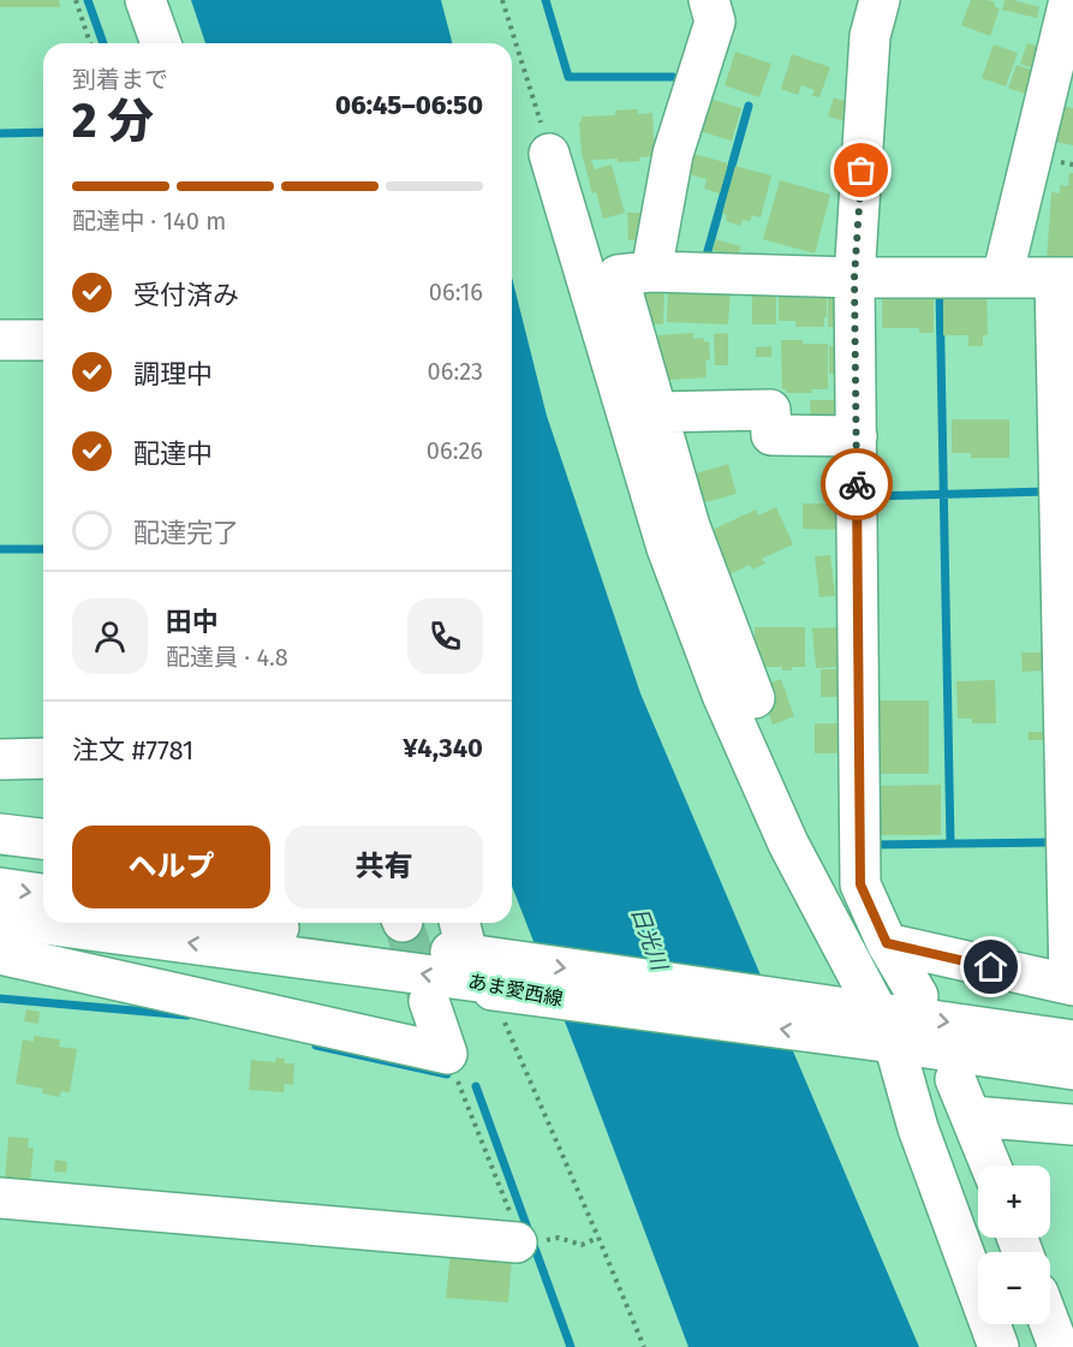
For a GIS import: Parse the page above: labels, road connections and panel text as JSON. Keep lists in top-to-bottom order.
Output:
{
  "streets": {
    "street": ["あま愛西線"]
  },
  "water": ["日光川"],
  "page": {
    "heading": ["2 分", "到着まで", "06:45–06:50"],
    "panel": [
      "田中",
      "配達員 · 4.8",
      "注文 #7781",
      "¥4,340"
    ],
    "bar": "配達中 · 140 m",
    "list": [
      ["受付済み", "06:16"],
      ["調理中", "06:23"],
      ["配達中", "06:26"],
      "配達完了"
    ],
    "buttons": ["ヘルプ", "共有"],
    "map_buttons": ["+", "−"]
  }
}
